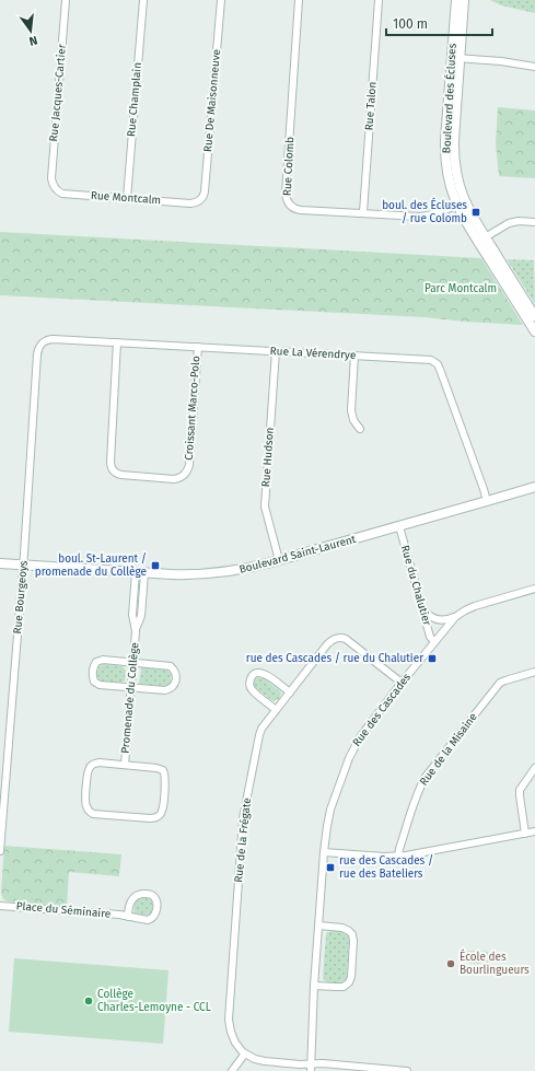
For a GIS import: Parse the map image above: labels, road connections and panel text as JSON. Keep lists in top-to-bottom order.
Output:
{
  "streets": {
    "street": [
      "Rue Jacques-Cartier",
      "Boulevard des Écluses",
      "Rue Champlain",
      "Rue De Maisonneuve",
      "Rue Talon",
      "Rue Colomb",
      "Rue Montcalm",
      "Rue La Vérendrye",
      "Croissant Marco-Polo",
      "Rue Hudson",
      "Boulevard Saint-Laurent",
      "Rue du Chalutier",
      "Rue Bourgeoys",
      "Promenade du Collège",
      "Rue des Cascades",
      "Rue de la Misaine",
      "Rue de la Frégate",
      "Place du Séminaire"
    ]
  },
  "crossings": [
    ["Rue Jacques-Cartier", "Rue Montcalm"],
    ["Boulevard des Écluses", "Rue Colomb"],
    ["Rue Champlain", "Rue Montcalm"],
    ["Rue De Maisonneuve", "Rue Montcalm"],
    ["Rue Talon", "Rue Colomb"],
    ["Rue La Vérendrye", "Croissant Marco-Polo"],
    ["Rue La Vérendrye", "Rue Hudson"],
    ["Rue La Vérendrye", "Boulevard Saint-Laurent"],
    ["Rue La Vérendrye", "Rue Bourgeoys"],
    ["Rue Hudson", "Boulevard Saint-Laurent"],
    ["Boulevard Saint-Laurent", "Rue du Chalutier"],
    ["Boulevard Saint-Laurent", "Rue Bourgeoys"],
    ["Boulevard Saint-Laurent", "Promenade du Collège"],
    ["Rue du Chalutier", "Rue des Cascades"],
    ["Rue des Cascades", "Rue de la Frégate"]
  ],
  "parks": ["Parc Montcalm"],
  "places": {
    "transit": [
      "boul. des Écluses / rue Colomb",
      "boul. St-Laurent / promenade du Collège",
      "rue des Cascades / rue du Chalutier",
      "rue des Cascades / rue des Bateliers"
    ],
    "other": ["École des Bourlingueurs", "Collège Charles-Lemoyne - CCL"]
  },
  "scale_bar": "100 m",
  "north": "bottom"
}
